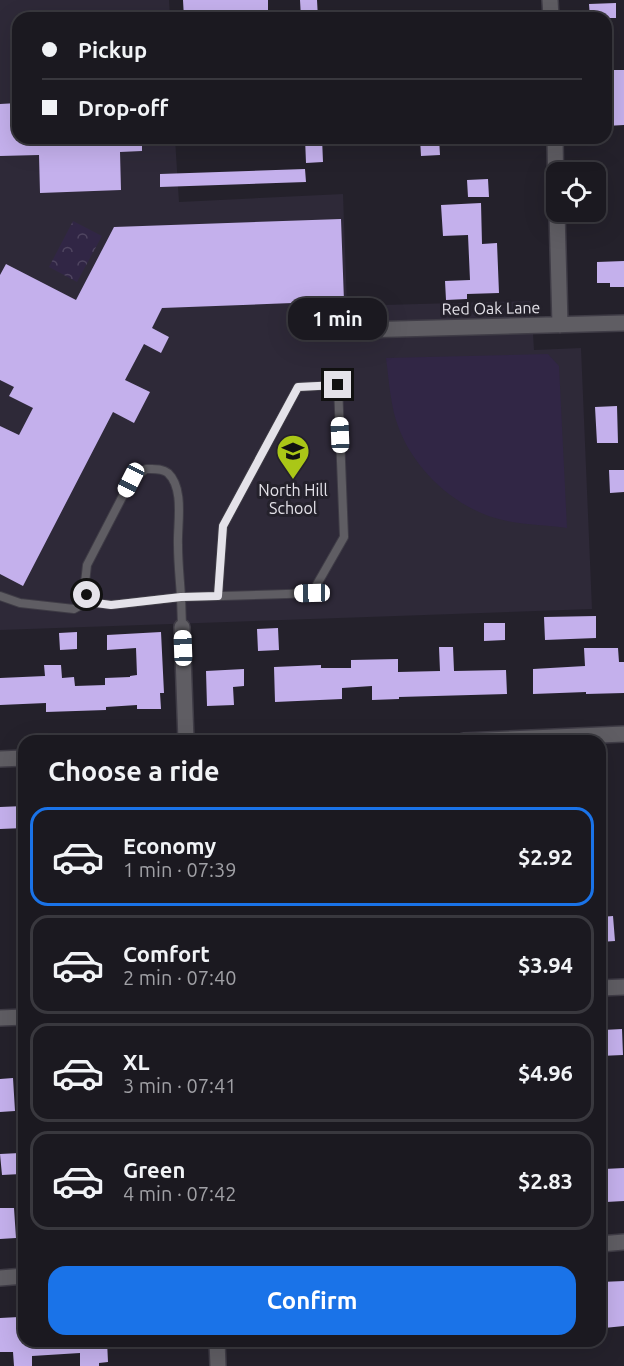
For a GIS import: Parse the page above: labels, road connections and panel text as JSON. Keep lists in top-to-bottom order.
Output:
{
  "streets": {
    "street": ["Red Oak Lane"]
  },
  "places": {
    "school or university": ["North Hill School"]
  },
  "page": {
    "banner": ["Pickup", "Drop-off"],
    "bubble": "1 min",
    "heading": "Choose a ride",
    "list": [
      {
        "name": "Economy",
        "note": "1 min · 07:39",
        "value": "$2.92"
      },
      {
        "name": "Comfort",
        "note": "2 min · 07:40",
        "value": "$3.94"
      },
      {
        "name": "XL",
        "note": "3 min · 07:41",
        "value": "$4.96"
      },
      {
        "name": "Green",
        "note": "4 min · 07:42",
        "value": "$2.83"
      }
    ],
    "buttons": "Confirm"
  }
}
